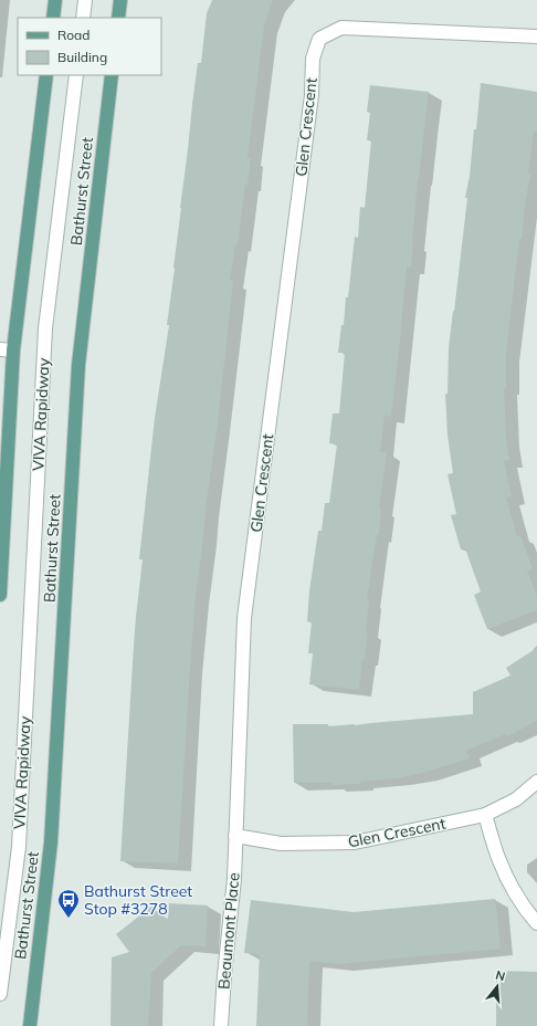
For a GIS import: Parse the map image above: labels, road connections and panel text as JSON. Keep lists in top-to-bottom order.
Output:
{
  "streets": {
    "main road": ["Bathurst Street"],
    "street": ["Glen Crescent", "VIVA Rapidway", "Beaumont Place"]
  },
  "crossings": [
    ["Glen Crescent", "Beaumont Place"]
  ],
  "places": {
    "bus stop": ["Bathurst Street Stop #3278"]
  },
  "legend": ["Road", "Building"],
  "north": "top"
}
